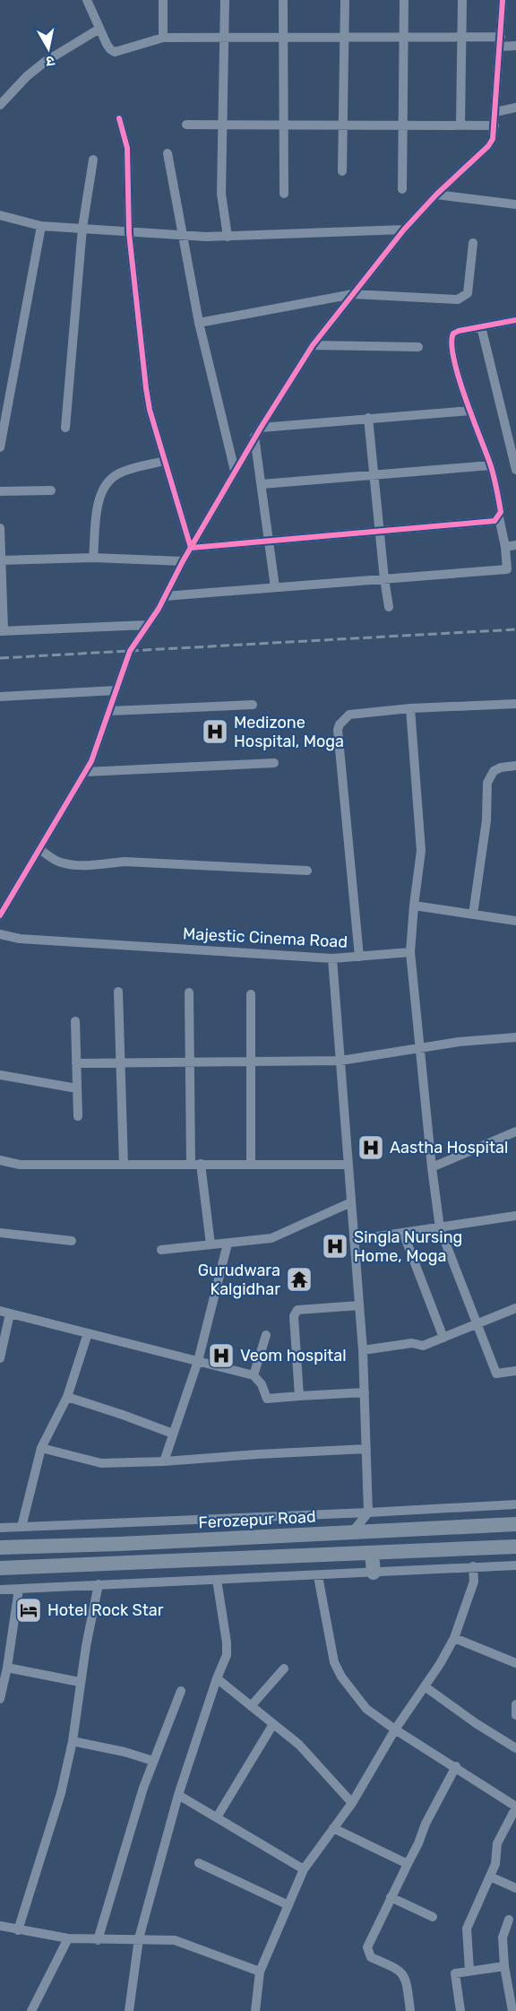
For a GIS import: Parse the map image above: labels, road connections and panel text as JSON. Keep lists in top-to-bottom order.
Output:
{
  "streets": {
    "highway": ["Ferozepur Road"],
    "street": ["Majestic Cinema Road"]
  },
  "places": {
    "hospital": [
      "Medizone Hospital, Moga",
      "Aastha Hospital",
      "Singla Nursing Home, Moga",
      "Veom hospital"
    ],
    "temple": ["Gurudwara Kalgidhar"],
    "hotel": ["Hotel Rock Star"]
  },
  "north": "bottom"
}
